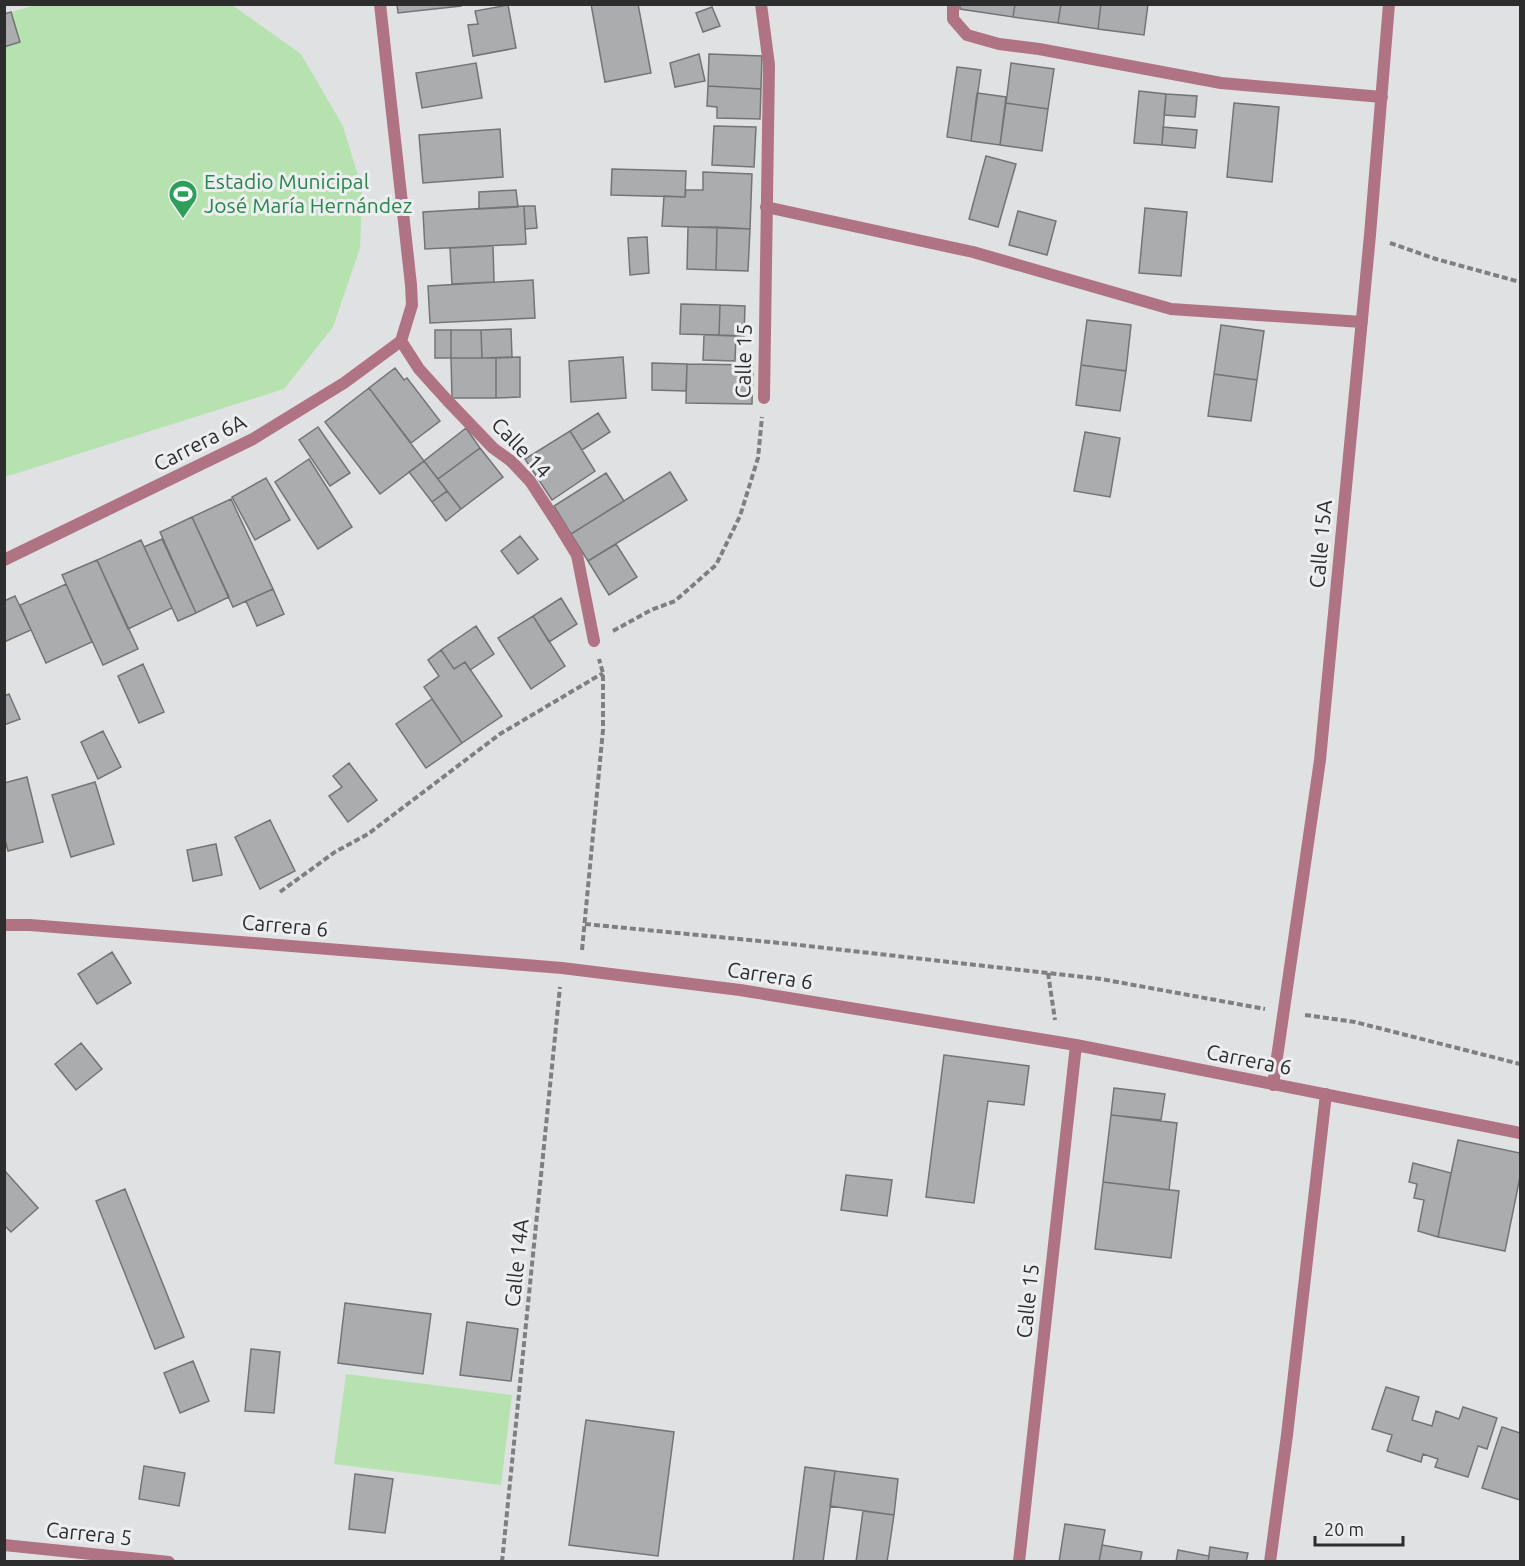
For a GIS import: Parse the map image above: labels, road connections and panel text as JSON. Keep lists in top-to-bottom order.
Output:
{
  "streets": {
    "street": [
      "Calle 15",
      "Carrera 6A",
      "Calle 14",
      "Calle 15A",
      "Carrera 6",
      "Carrera 5"
    ],
    "path": ["Calle 14A"]
  },
  "crossings": [
    ["Calle 15", "Calle 14"],
    ["Calle 15", "Carrera 6"],
    ["Carrera 6A", "Calle 14"],
    ["Calle 15A", "Carrera 6"],
    ["Carrera 6", "Calle 14A"]
  ],
  "places": {
    "sports": ["Estadio Municipal José María Hernández"]
  },
  "scale_bar": "20 m"
}
